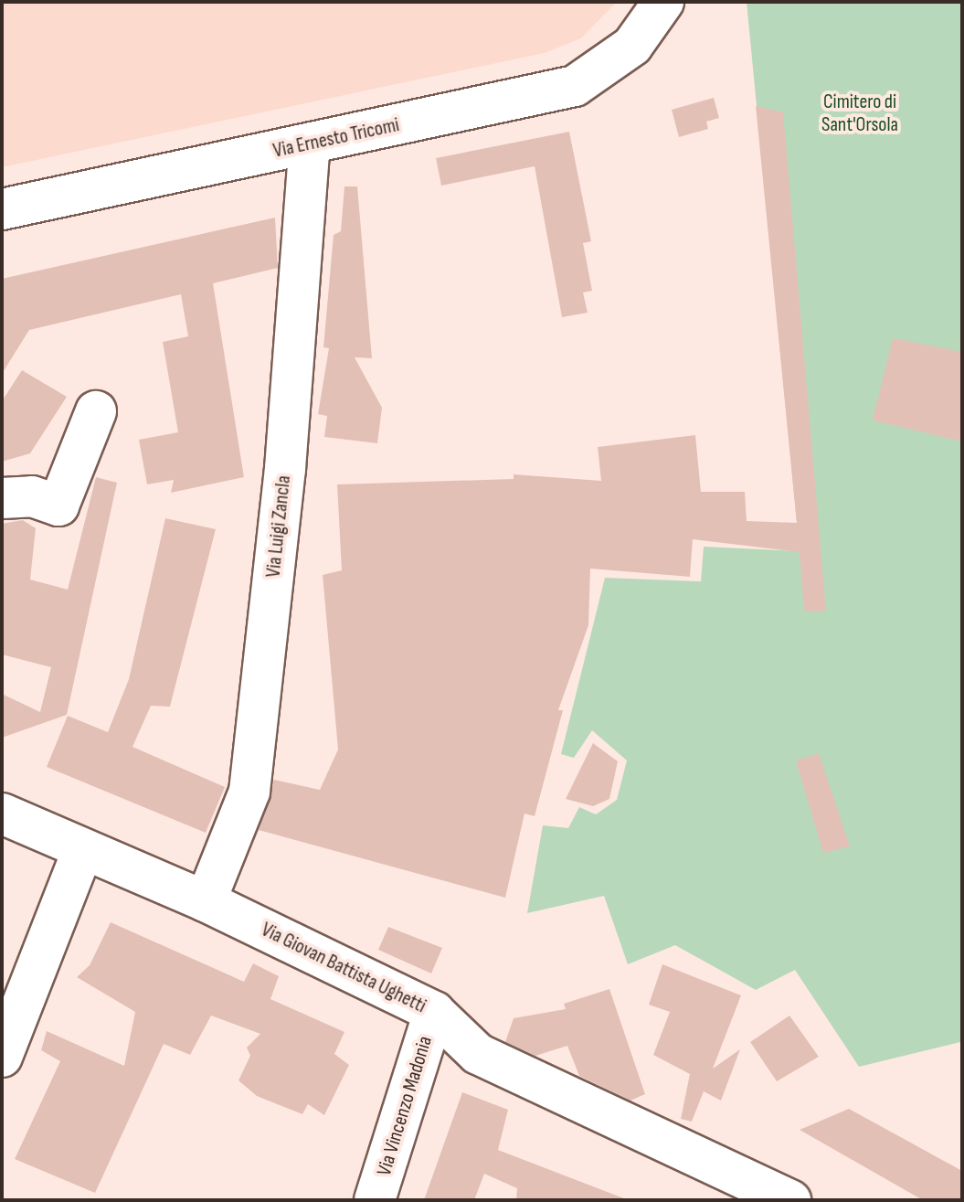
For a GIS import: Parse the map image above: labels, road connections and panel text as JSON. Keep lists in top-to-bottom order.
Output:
{
  "streets": {
    "street": [
      "Via Ernesto Tricomi",
      "Via Luigi Zancla",
      "Via Giovan Battista Ughetti",
      "Via Vincenzo Madonia"
    ]
  },
  "crossings": [
    ["Via Ernesto Tricomi", "Via Luigi Zancla"],
    ["Via Luigi Zancla", "Via Giovan Battista Ughetti"],
    ["Via Giovan Battista Ughetti", "Via Vincenzo Madonia"]
  ],
  "parks": ["Cimitero di Sant'Orsola"]
}
